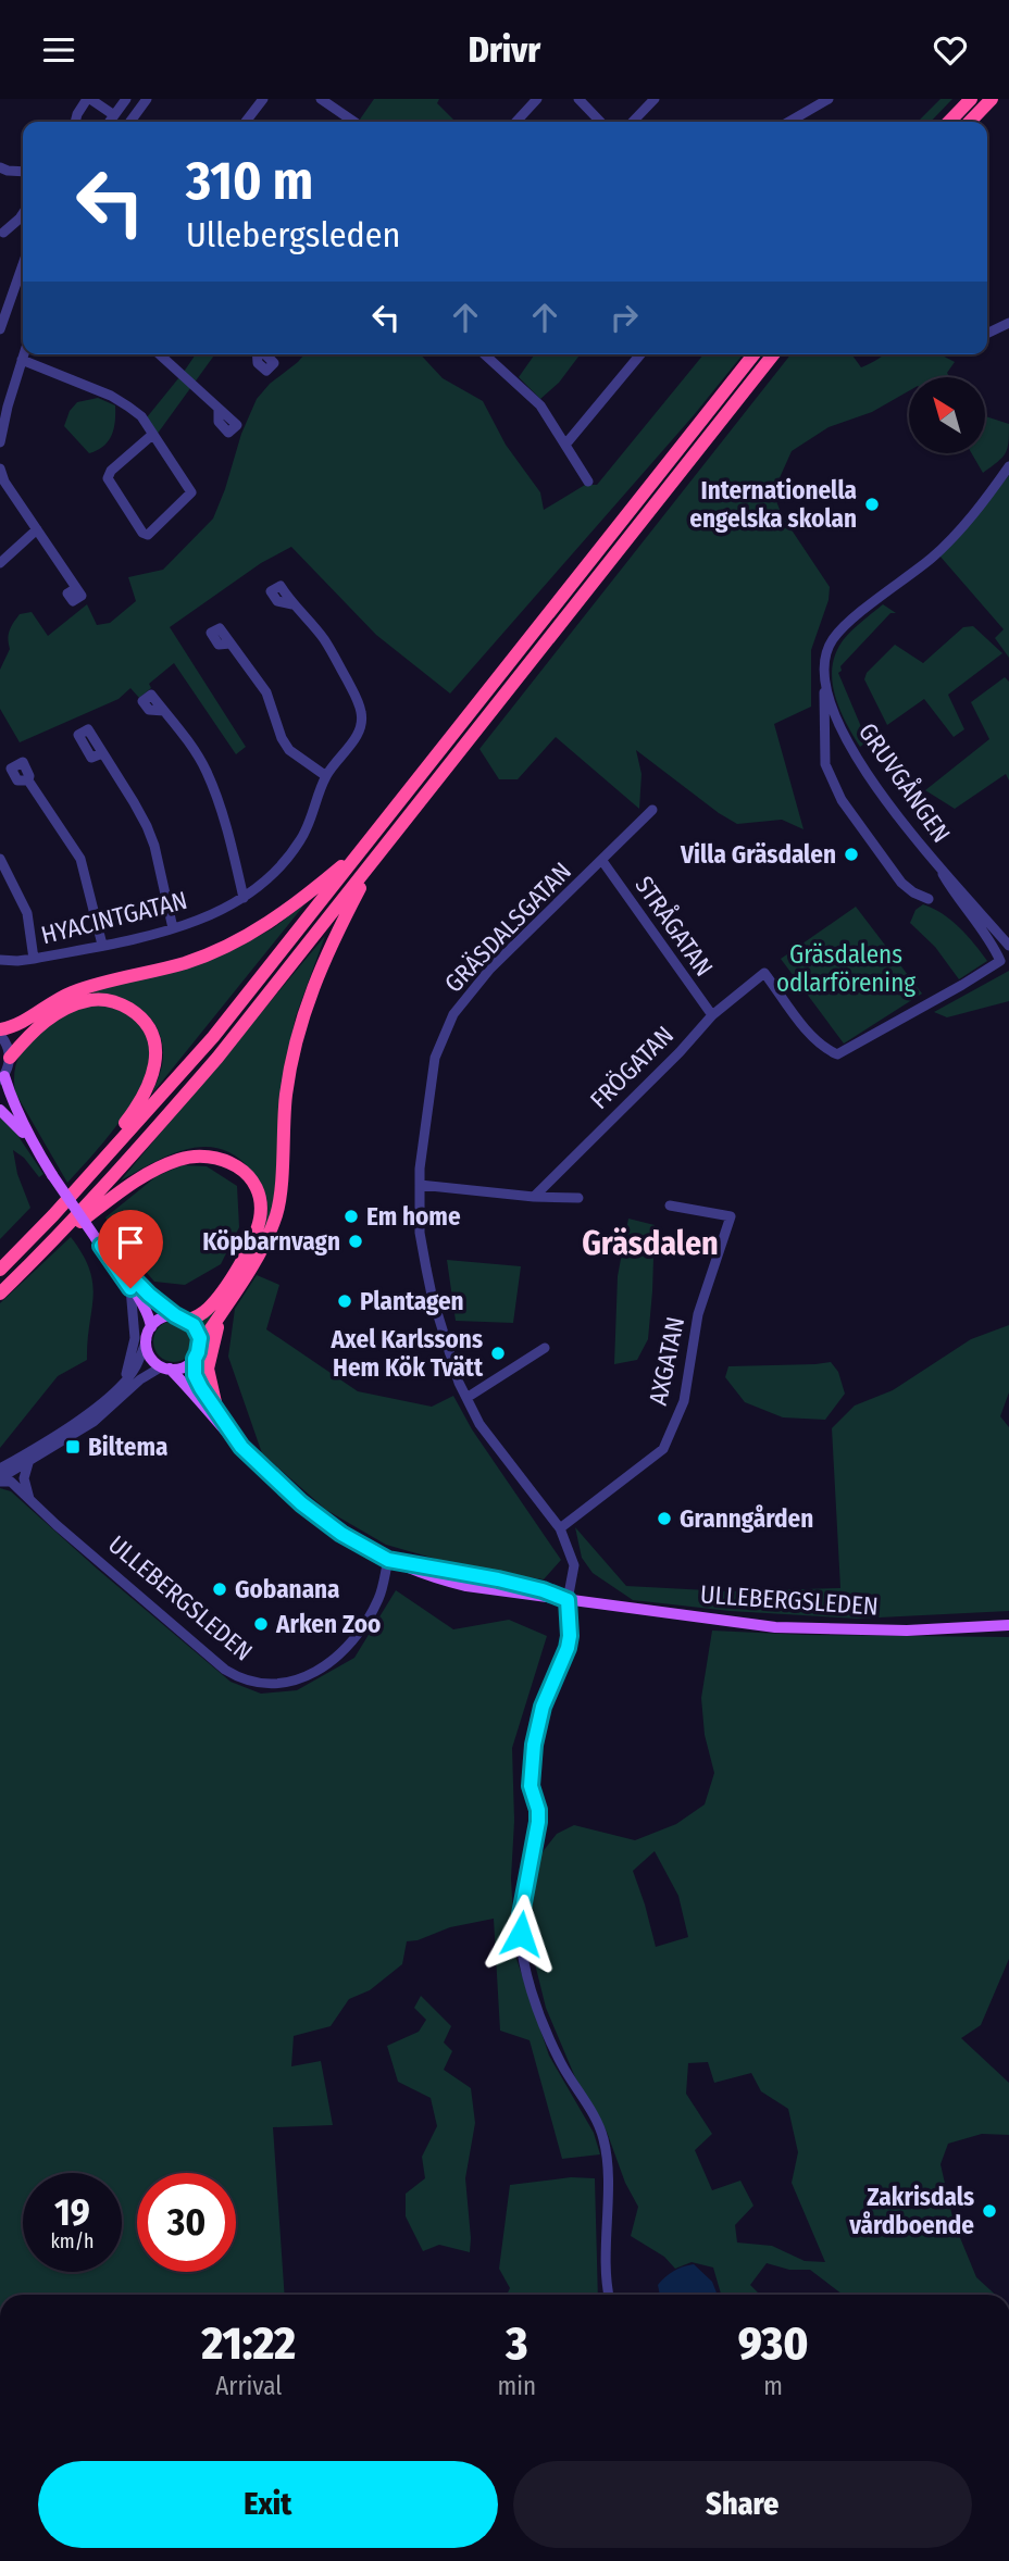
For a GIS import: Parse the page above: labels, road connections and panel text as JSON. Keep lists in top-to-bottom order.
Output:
{
  "streets": {
    "main road": ["ULLEBERGSLEDEN"],
    "street": [
      "GRUVGÅNGEN",
      "HYACINTGATAN",
      "STRÅGATAN",
      "GRÄSDALSGATAN",
      "FRÖGATAN",
      "AXGATAN"
    ]
  },
  "crossings": [
    ["GRUVGÅNGEN", "FRÖGATAN"],
    ["STRÅGATAN", "GRÄSDALSGATAN"],
    ["STRÅGATAN", "FRÖGATAN"],
    ["GRÄSDALSGATAN", "AXGATAN"],
    ["GRÄSDALSGATAN", "ULLEBERGSLEDEN"]
  ],
  "districts": ["Gräsdalen"],
  "parks": ["Gräsdalens odlarförening"],
  "places": {
    "other": [
      "Internationella engelska skolan",
      "Villa Gräsdalen",
      "Em home",
      "Köpbarnvagn",
      "Plantagen",
      "Axel Karlssons Hem Kök Tvätt",
      "Granngården",
      "Gobanana",
      "Arken Zoo",
      "Zakrisdals vårdboende"
    ],
    "transit": ["Biltema"]
  },
  "north": "top left",
  "page": {
    "header": "Drivr",
    "turn": ["310 m", "Ullebergsleden"],
    "speed": "19 km/h",
    "limit": "30",
    "eta": [
      "21:22",
      "Arrival",
      "3",
      "min",
      "930",
      "m"
    ],
    "buttons": ["Exit", "Share"]
  }
}
